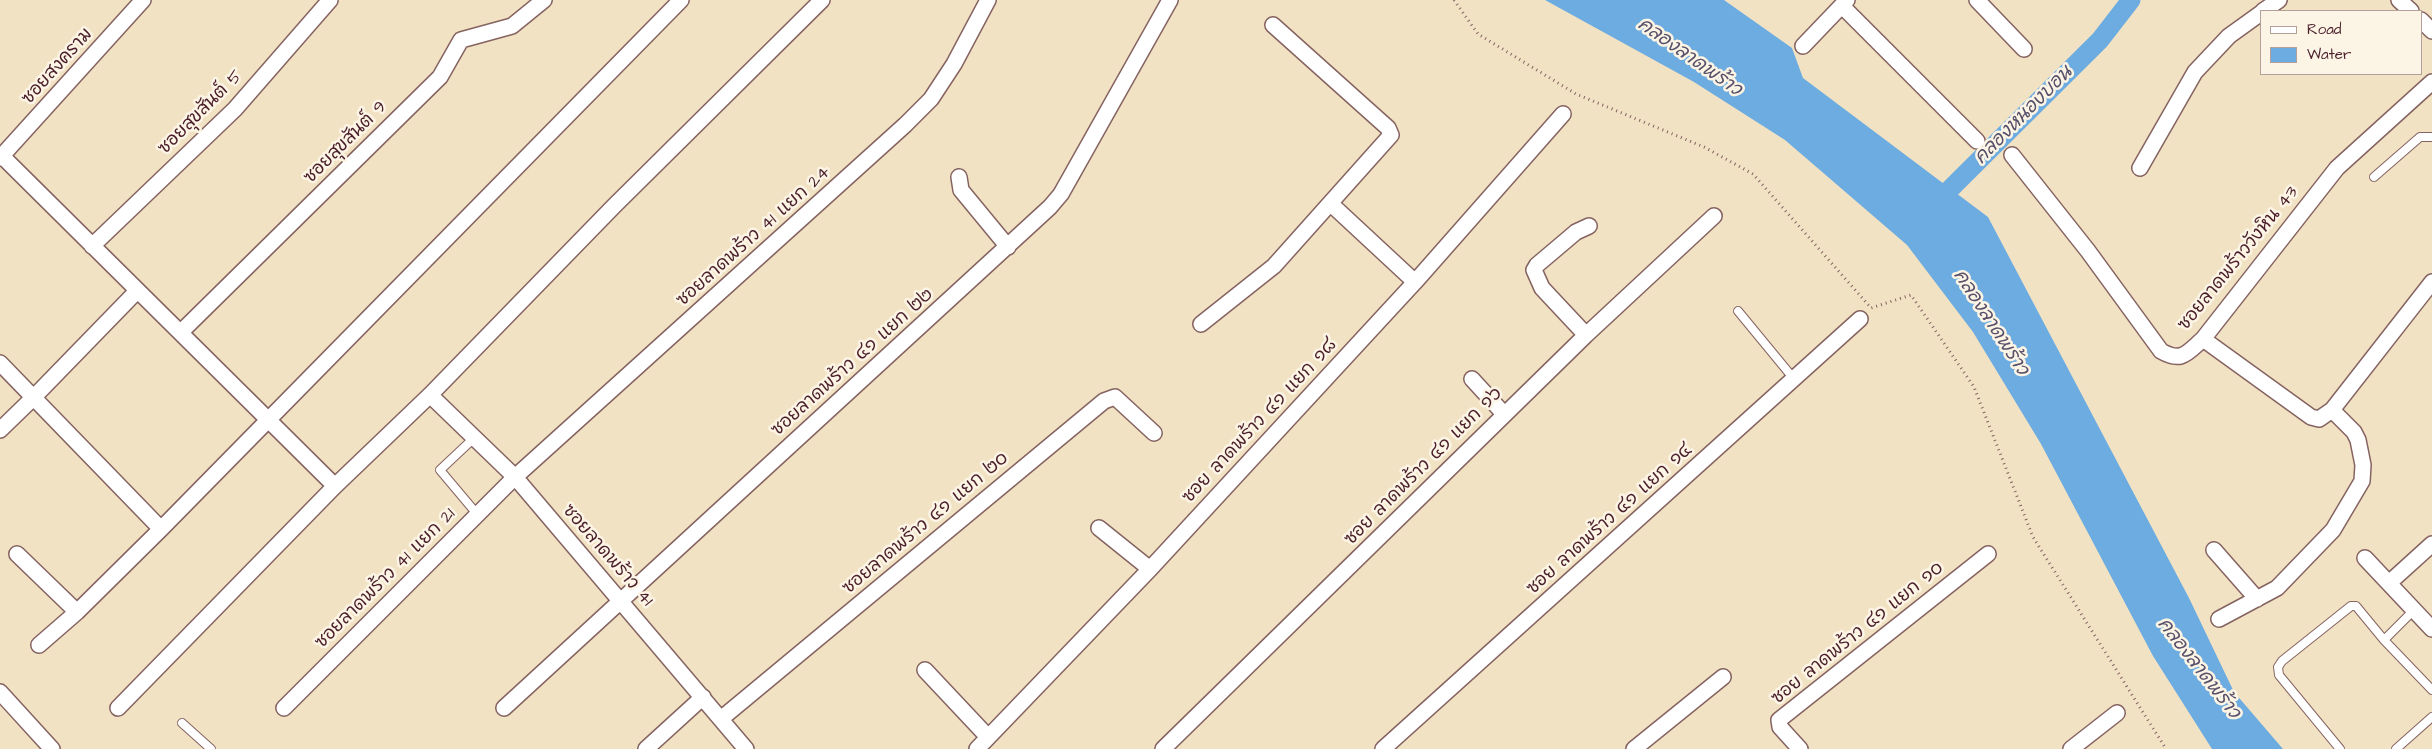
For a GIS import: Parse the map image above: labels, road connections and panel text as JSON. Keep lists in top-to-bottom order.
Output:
{
  "streets": {
    "street": [
      "ซอยสงคราม",
      "ซอยสุขสันต์ 5",
      "ซอยสุขสันต์ 9",
      "ซอยลาดพร้าว 41 แยก 24",
      "ซอยลาดพร้าววังหิน 43",
      "ซอยลาดพร้าว ๔๑ แยก ๒๒",
      "ซอย ลาดพร้าว ๔๑ แยก ๑๘",
      "ซอย ลาดพร้าว ๔๑ แยก ๑๖",
      "ซอย ลาดพร้าว ๔๑ แยก ๑๔",
      "ซอยลาดพร้าว ๔๑ แยก ๒๐",
      "ซอยลาดพร้าว 41",
      "ซอยลาดพร้าว 41 แยก 21",
      "ซอย ลาดพร้าว ๔๑ แยก ๑๐"
    ]
  },
  "crossings": [
    ["ซอยลาดพร้าว 41 แยก 24", "ซอยลาดพร้าว 41"],
    ["ซอยลาดพร้าว 41 แยก 24", "ซอยลาดพร้าว 41 แยก 21"],
    ["ซอยลาดพร้าว ๔๑ แยก ๒๒", "ซอยลาดพร้าว 41"],
    ["ซอยลาดพร้าว ๔๑ แยก ๒๐", "ซอยลาดพร้าว 41"],
    ["ซอยลาดพร้าว 41", "ซอยลาดพร้าว 41 แยก 21"]
  ],
  "water": ["คลองลาดพร้าว", "คลองหนองบอน"],
  "legend": ["Road", "Water"]
}
